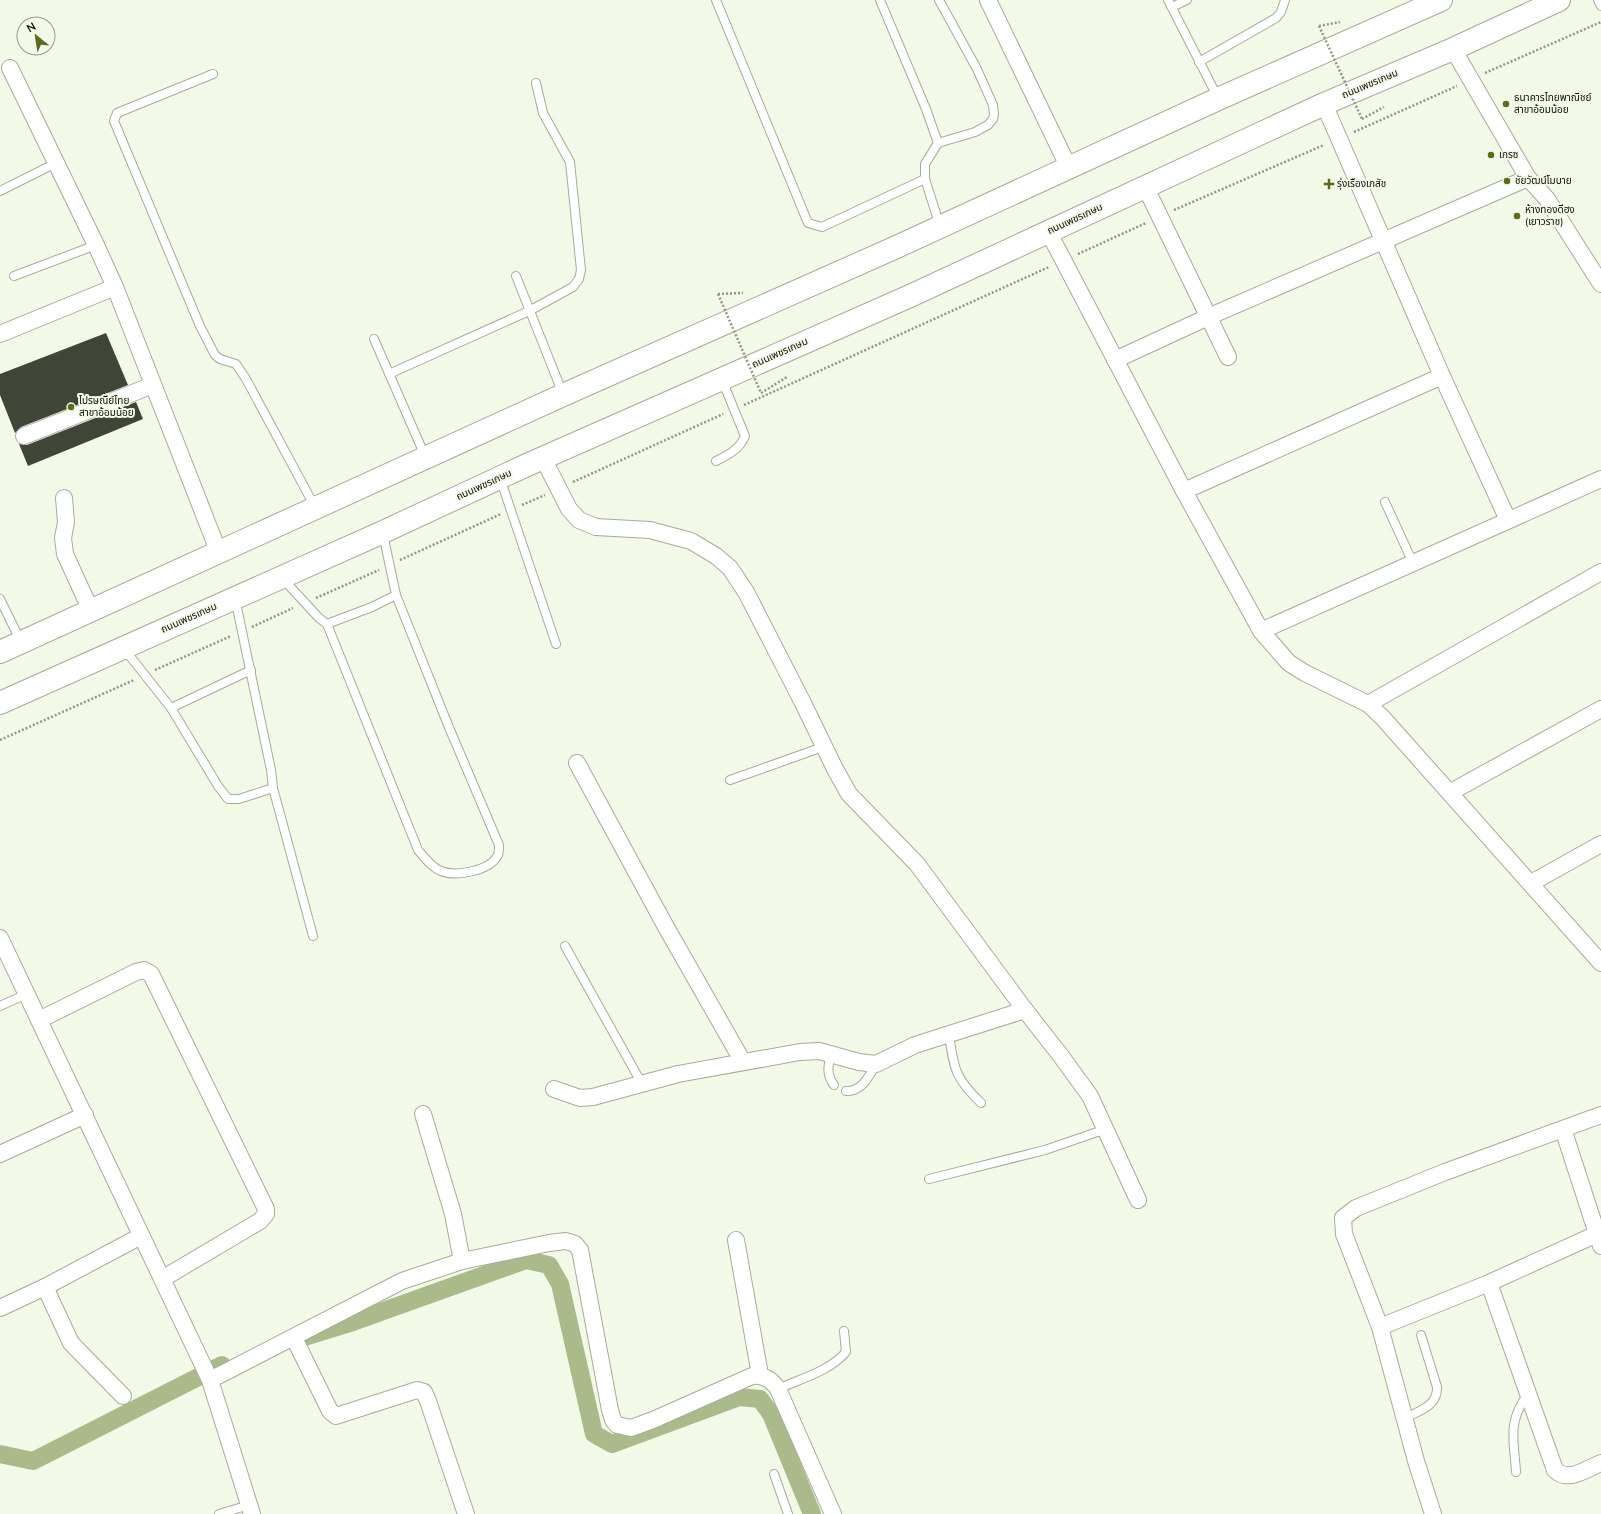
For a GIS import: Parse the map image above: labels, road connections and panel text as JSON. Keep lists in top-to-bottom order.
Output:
{
  "streets": {
    "main road": ["ถนนเพชรเกษม"]
  },
  "places": {
    "other": [
      "ธนาคารไทยพาณิชย์ สาขาอ้อมน้อย",
      "เกรซ",
      "ชัยวัฒน์โมบาย",
      "ห้างทองดีฮง (เยาวราช)",
      "ไปรษณีย์ไทย สาขาอ้อมน้อย"
    ],
    "health": ["รุ่งเรืองเภสัช"]
  },
  "north": "top left"
}
